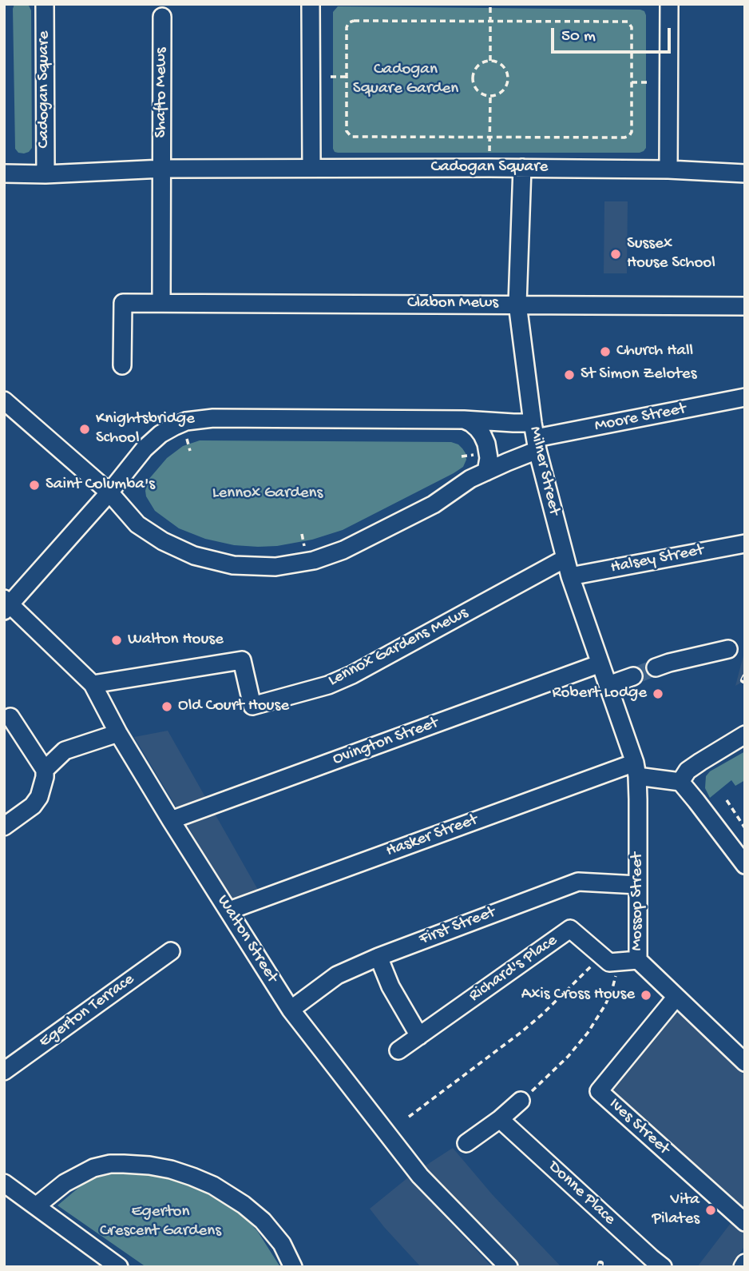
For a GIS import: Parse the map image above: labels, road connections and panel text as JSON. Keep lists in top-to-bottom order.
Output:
{
  "streets": {
    "street": [
      "Cadogan Square",
      "Shafto Mews",
      "Clabon Mews",
      "Moore Street",
      "Milner Street",
      "Halsey Street",
      "Lennox Gardens Mews",
      "Ovington Street",
      "Hasker Street",
      "Mossop Street",
      "First Street",
      "Walton Street",
      "Richard's Place",
      "Egerton Terrace",
      "Ives Street",
      "Donne Place"
    ]
  },
  "crossings": [
    ["Cadogan Square", "Shafto Mews"],
    ["Cadogan Square", "Milner Street"],
    ["Clabon Mews", "Milner Street"],
    ["Moore Street", "Milner Street"],
    ["Milner Street", "Halsey Street"],
    ["Milner Street", "Lennox Gardens Mews"],
    ["Milner Street", "Ovington Street"],
    ["Milner Street", "Hasker Street"],
    ["Milner Street", "Mossop Street"],
    ["Lennox Gardens Mews", "Walton Street"],
    ["Ovington Street", "Walton Street"],
    ["Hasker Street", "Mossop Street"],
    ["Hasker Street", "Walton Street"],
    ["Mossop Street", "First Street"],
    ["Mossop Street", "Ives Street"],
    ["First Street", "Walton Street"]
  ],
  "parks": ["Cadogan Square Garden", "Lennox Gardens", "Egerton Crescent Gardens"],
  "places": [
    "Sussex House School",
    "Church Hall",
    "St Simon Zelotes",
    "Knightsbridge School",
    "Saint Columba's",
    "Walton House",
    "Robert Lodge",
    "Old Court House",
    "Axis Cross House",
    "Vita Pilates"
  ],
  "scale_bar": "50 m"
}
